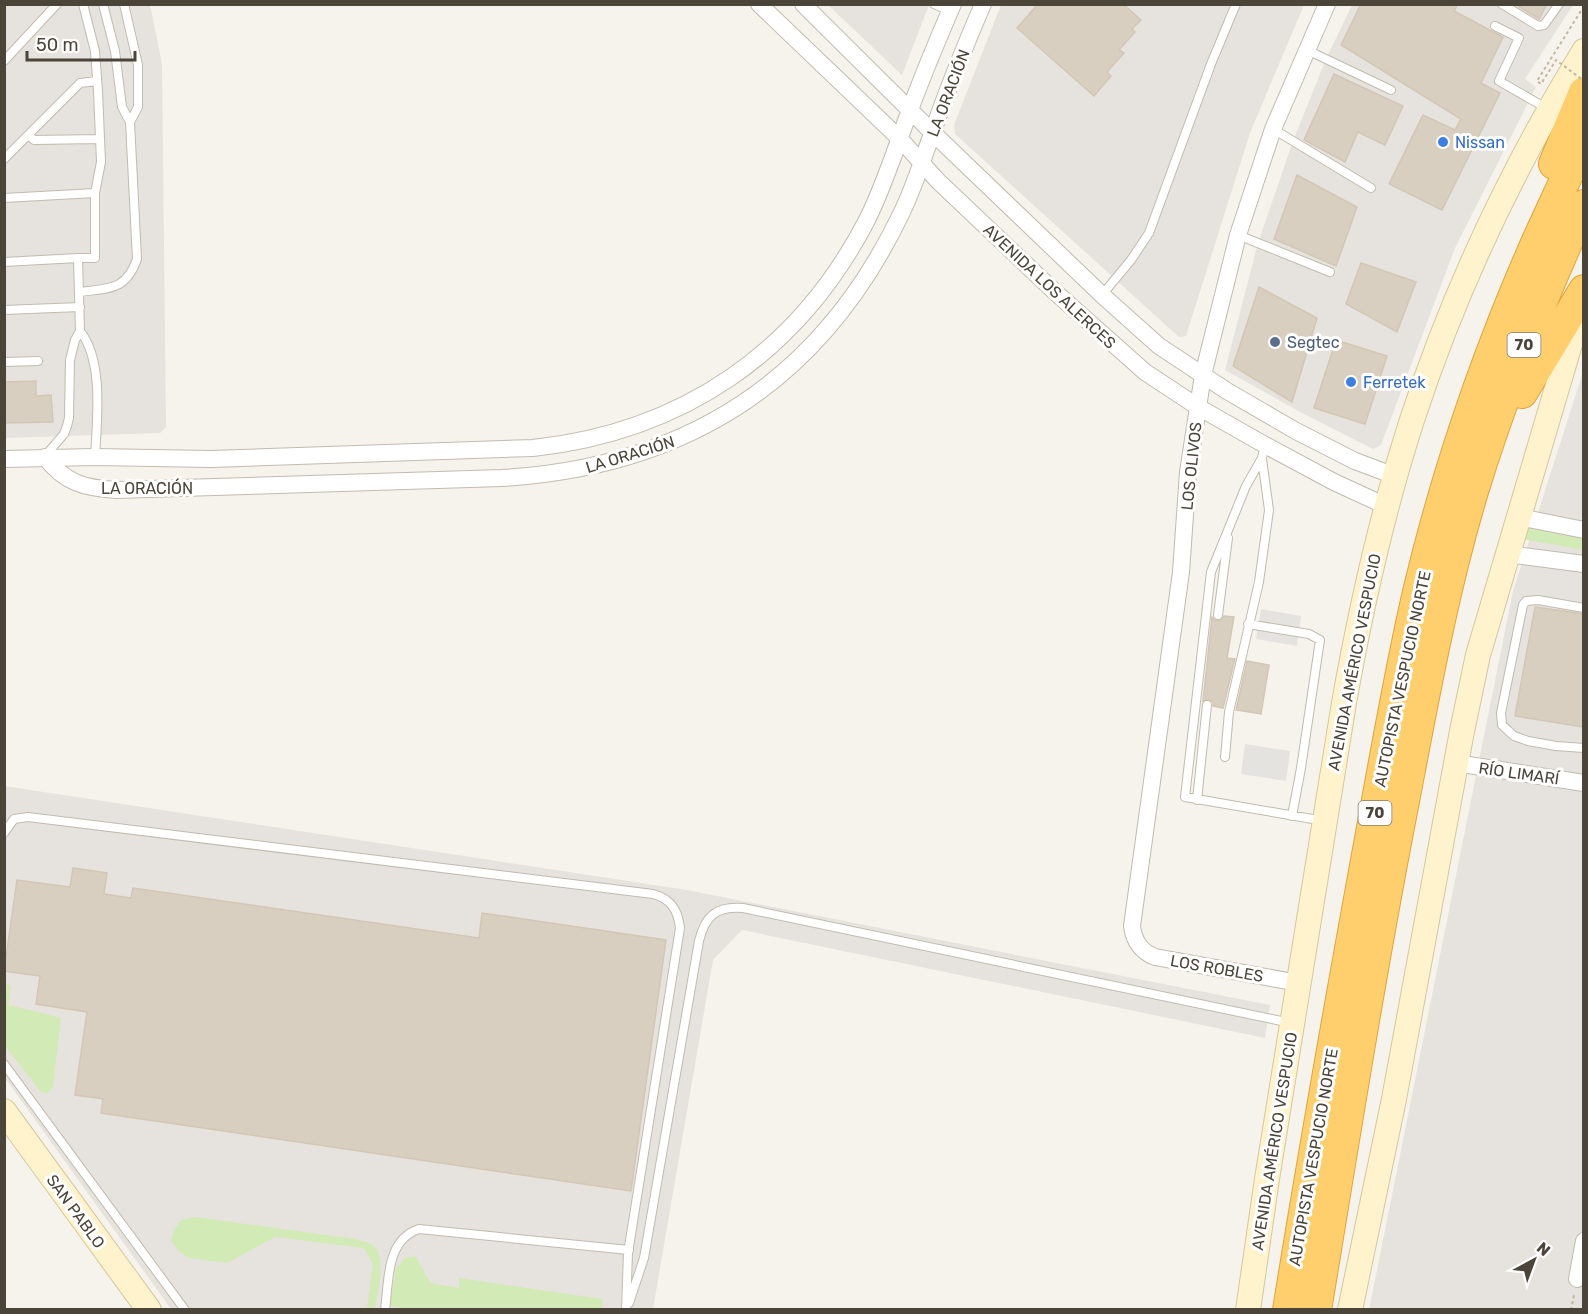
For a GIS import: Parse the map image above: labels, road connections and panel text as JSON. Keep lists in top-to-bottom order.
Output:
{
  "streets": {
    "highway": ["70", "AUTOPISTA VESPUCIO NORTE"],
    "main road": ["AVENIDA AMÉRICO VESPUCIO", "SAN PABLO"],
    "street": [
      "LA ORACIÓN",
      "AVENIDA LOS ALERCES",
      "LOS OLIVOS",
      "RÍO LIMARÍ",
      "LOS ROBLES"
    ]
  },
  "crossings": [
    ["LA ORACIÓN", "AVENIDA LOS ALERCES"],
    ["AVENIDA LOS ALERCES", "LOS OLIVOS"],
    ["AVENIDA LOS ALERCES", "AVENIDA AMÉRICO VESPUCIO"],
    ["LOS OLIVOS", "LOS ROBLES"],
    ["AVENIDA AMÉRICO VESPUCIO", "LOS ROBLES"]
  ],
  "places": ["Nissan", "Segtec", "Ferretek"],
  "scale_bar": "50 m",
  "north": "top right"
}
